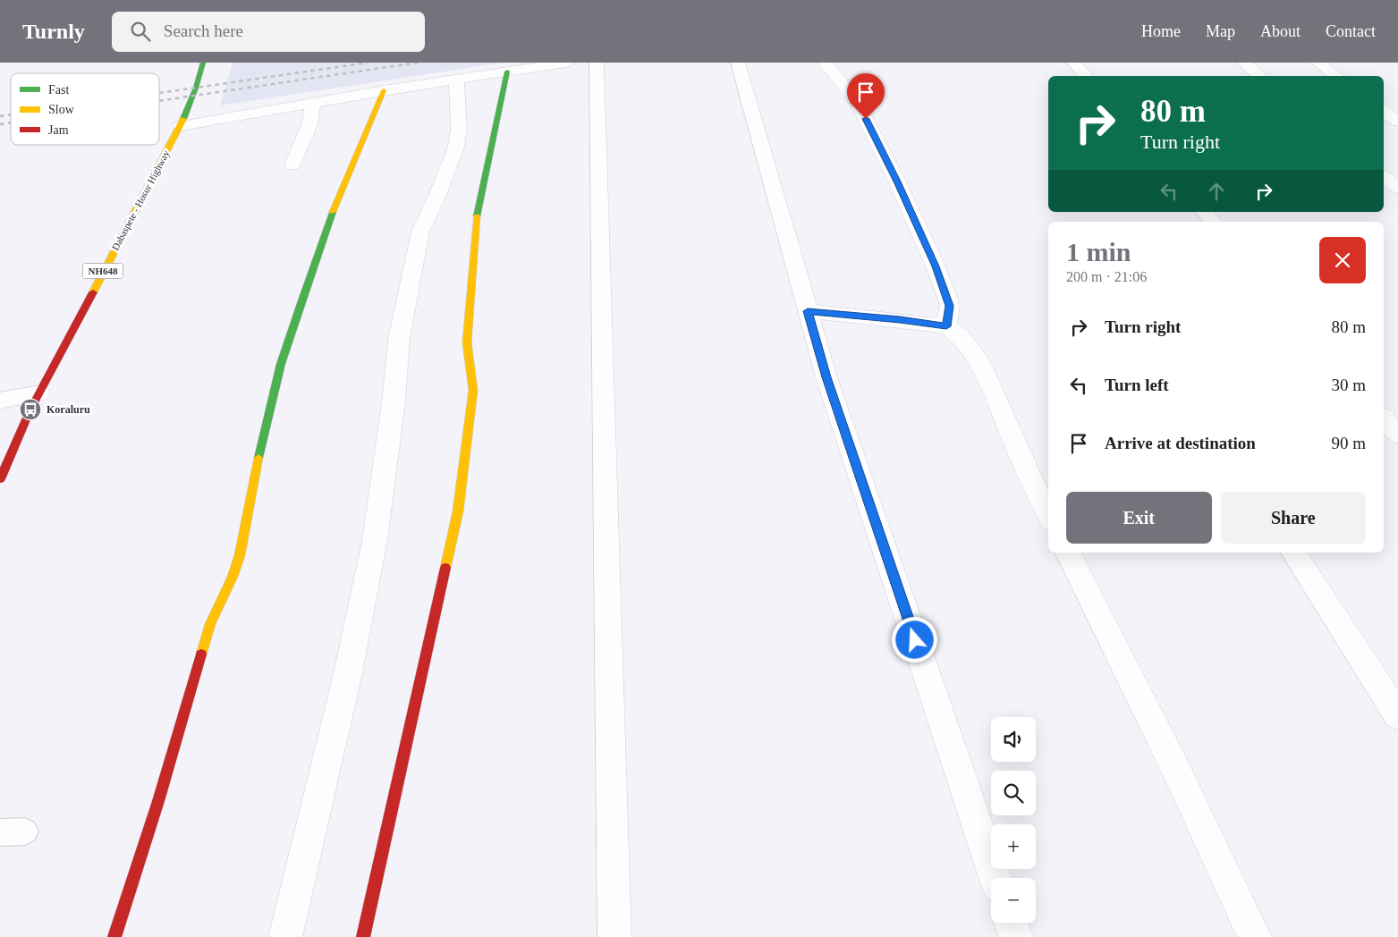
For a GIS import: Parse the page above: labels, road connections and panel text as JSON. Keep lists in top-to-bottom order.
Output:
{
  "streets": {
    "main road": ["Dabaspete - Hosur Highway", "NH648"]
  },
  "places": {
    "bus stop": ["Koraluru"]
  },
  "legend": ["Fast", "Slow", "Jam"],
  "page": {
    "header": "Turnly",
    "search": "Search here",
    "nav": [
      "Home",
      "Map",
      "About",
      "Contact"
    ],
    "turn": ["80 m", "Turn right"],
    "heading": ["1 min", "200 m · 21:06"],
    "list": [
      {
        "name": "Turn right",
        "value": "80 m"
      },
      {
        "name": "Turn left",
        "value": "30 m"
      },
      {
        "name": "Arrive at destination",
        "value": "90 m"
      }
    ],
    "buttons": ["Exit", "Share"],
    "map_buttons": ["+", "−"]
  }
}
